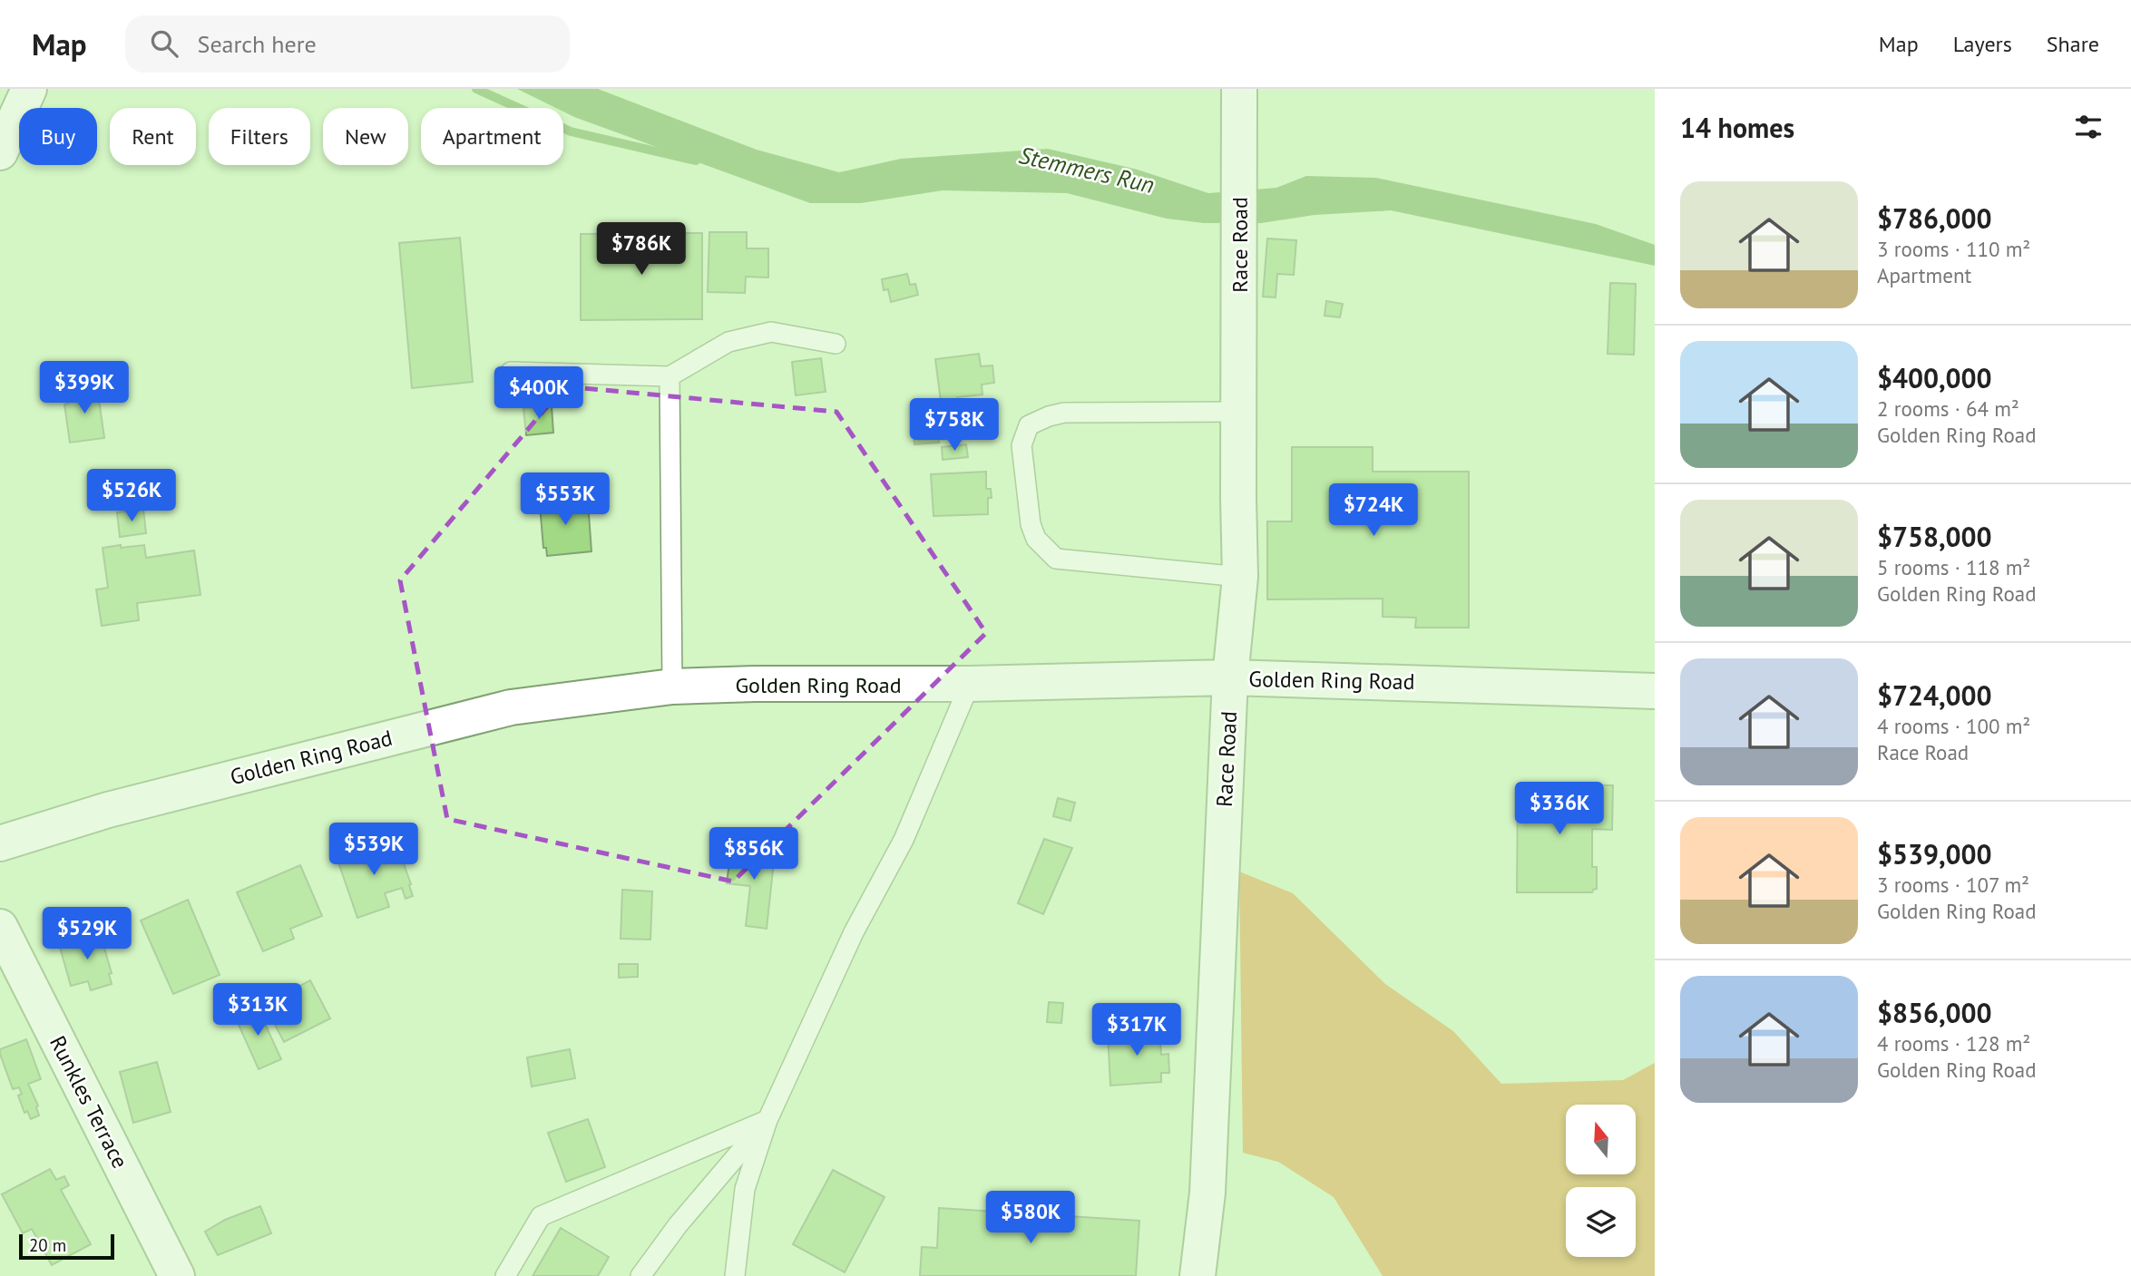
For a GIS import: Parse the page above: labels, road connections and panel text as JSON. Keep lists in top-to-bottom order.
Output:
{
  "streets": {
    "street": ["Race Road", "Golden Ring Road", "Runkles Terrace"]
  },
  "crossings": [
    ["Race Road", "Golden Ring Road"]
  ],
  "water": ["Stemmers Run"],
  "scale_bar": "20 m",
  "north": "top",
  "page": {
    "header": "Map",
    "search": "Search here",
    "nav": ["Map", "Layers", "Share"],
    "heading": "14 homes",
    "chip": [
      "Buy",
      "Rent",
      "Filters",
      "New",
      "Apartment"
    ],
    "list": [
      {
        "name": "$786,000",
        "note": "3 rooms · 110 m² · Apartment"
      },
      {
        "name": "$400,000",
        "note": "2 rooms · 64 m² · Golden Ring Road"
      },
      {
        "name": "$758,000",
        "note": "5 rooms · 118 m² · Golden Ring Road"
      },
      {
        "name": "$724,000",
        "note": "4 rooms · 100 m² · Race Road"
      },
      {
        "name": "$539,000",
        "note": "3 rooms · 107 m² · Golden Ring Road"
      },
      {
        "name": "$856,000",
        "note": "4 rooms · 128 m² · Golden Ring Road"
      }
    ],
    "price": [
      "$786K",
      "$399K",
      "$400K",
      "$758K",
      "$526K",
      "$553K",
      "$724K",
      "$336K",
      "$539K",
      "$856K",
      "$529K",
      "$313K",
      "$317K",
      "$580K"
    ],
    "scale": "20 m"
  }
}
